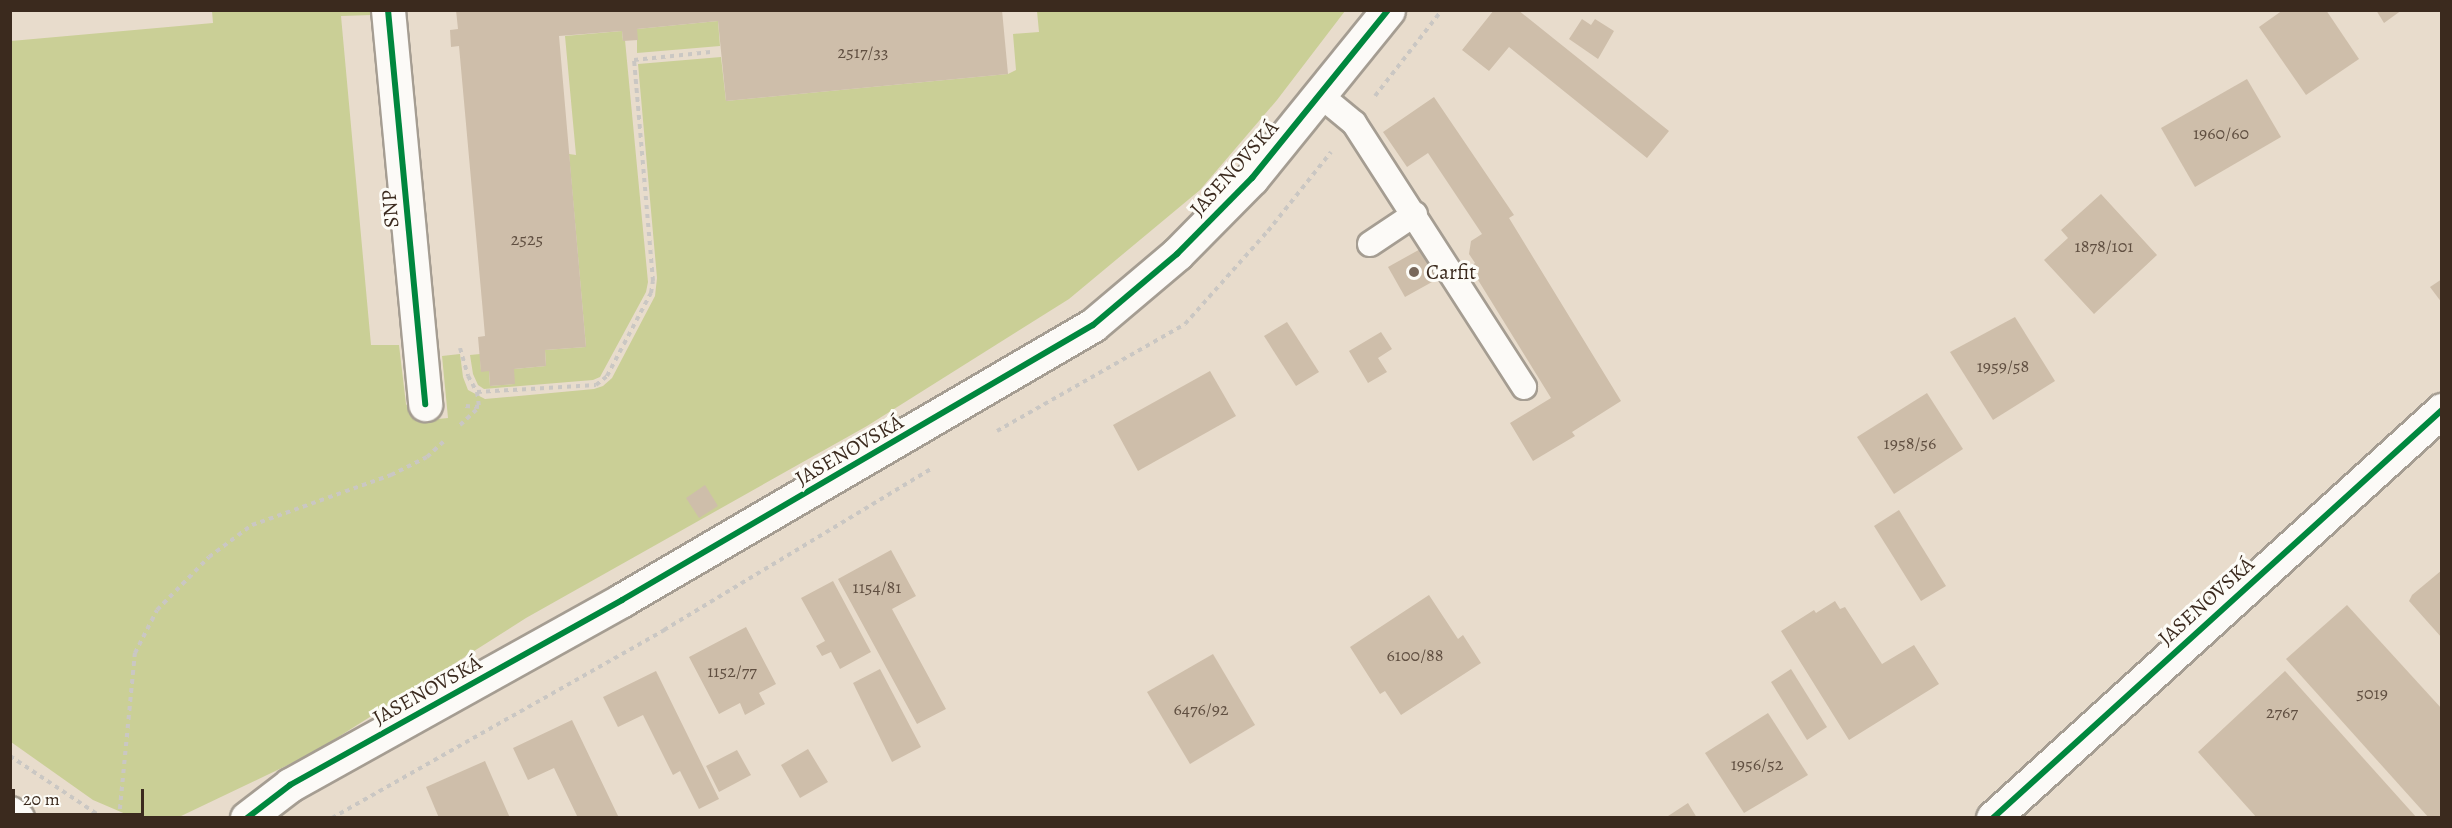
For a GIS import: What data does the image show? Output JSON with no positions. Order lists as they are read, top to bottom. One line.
{"streets":{"street":["JASENOVSKÁ","SNP"]},"places":["Carfit"],"house_numbers":["2517/33","1960/60","2525","1878/101","1959/58","1958/56","1154/81","6100/88","1152/77","5019","6476/92","2767","1956/52"],"scale_bar":"20 m"}
